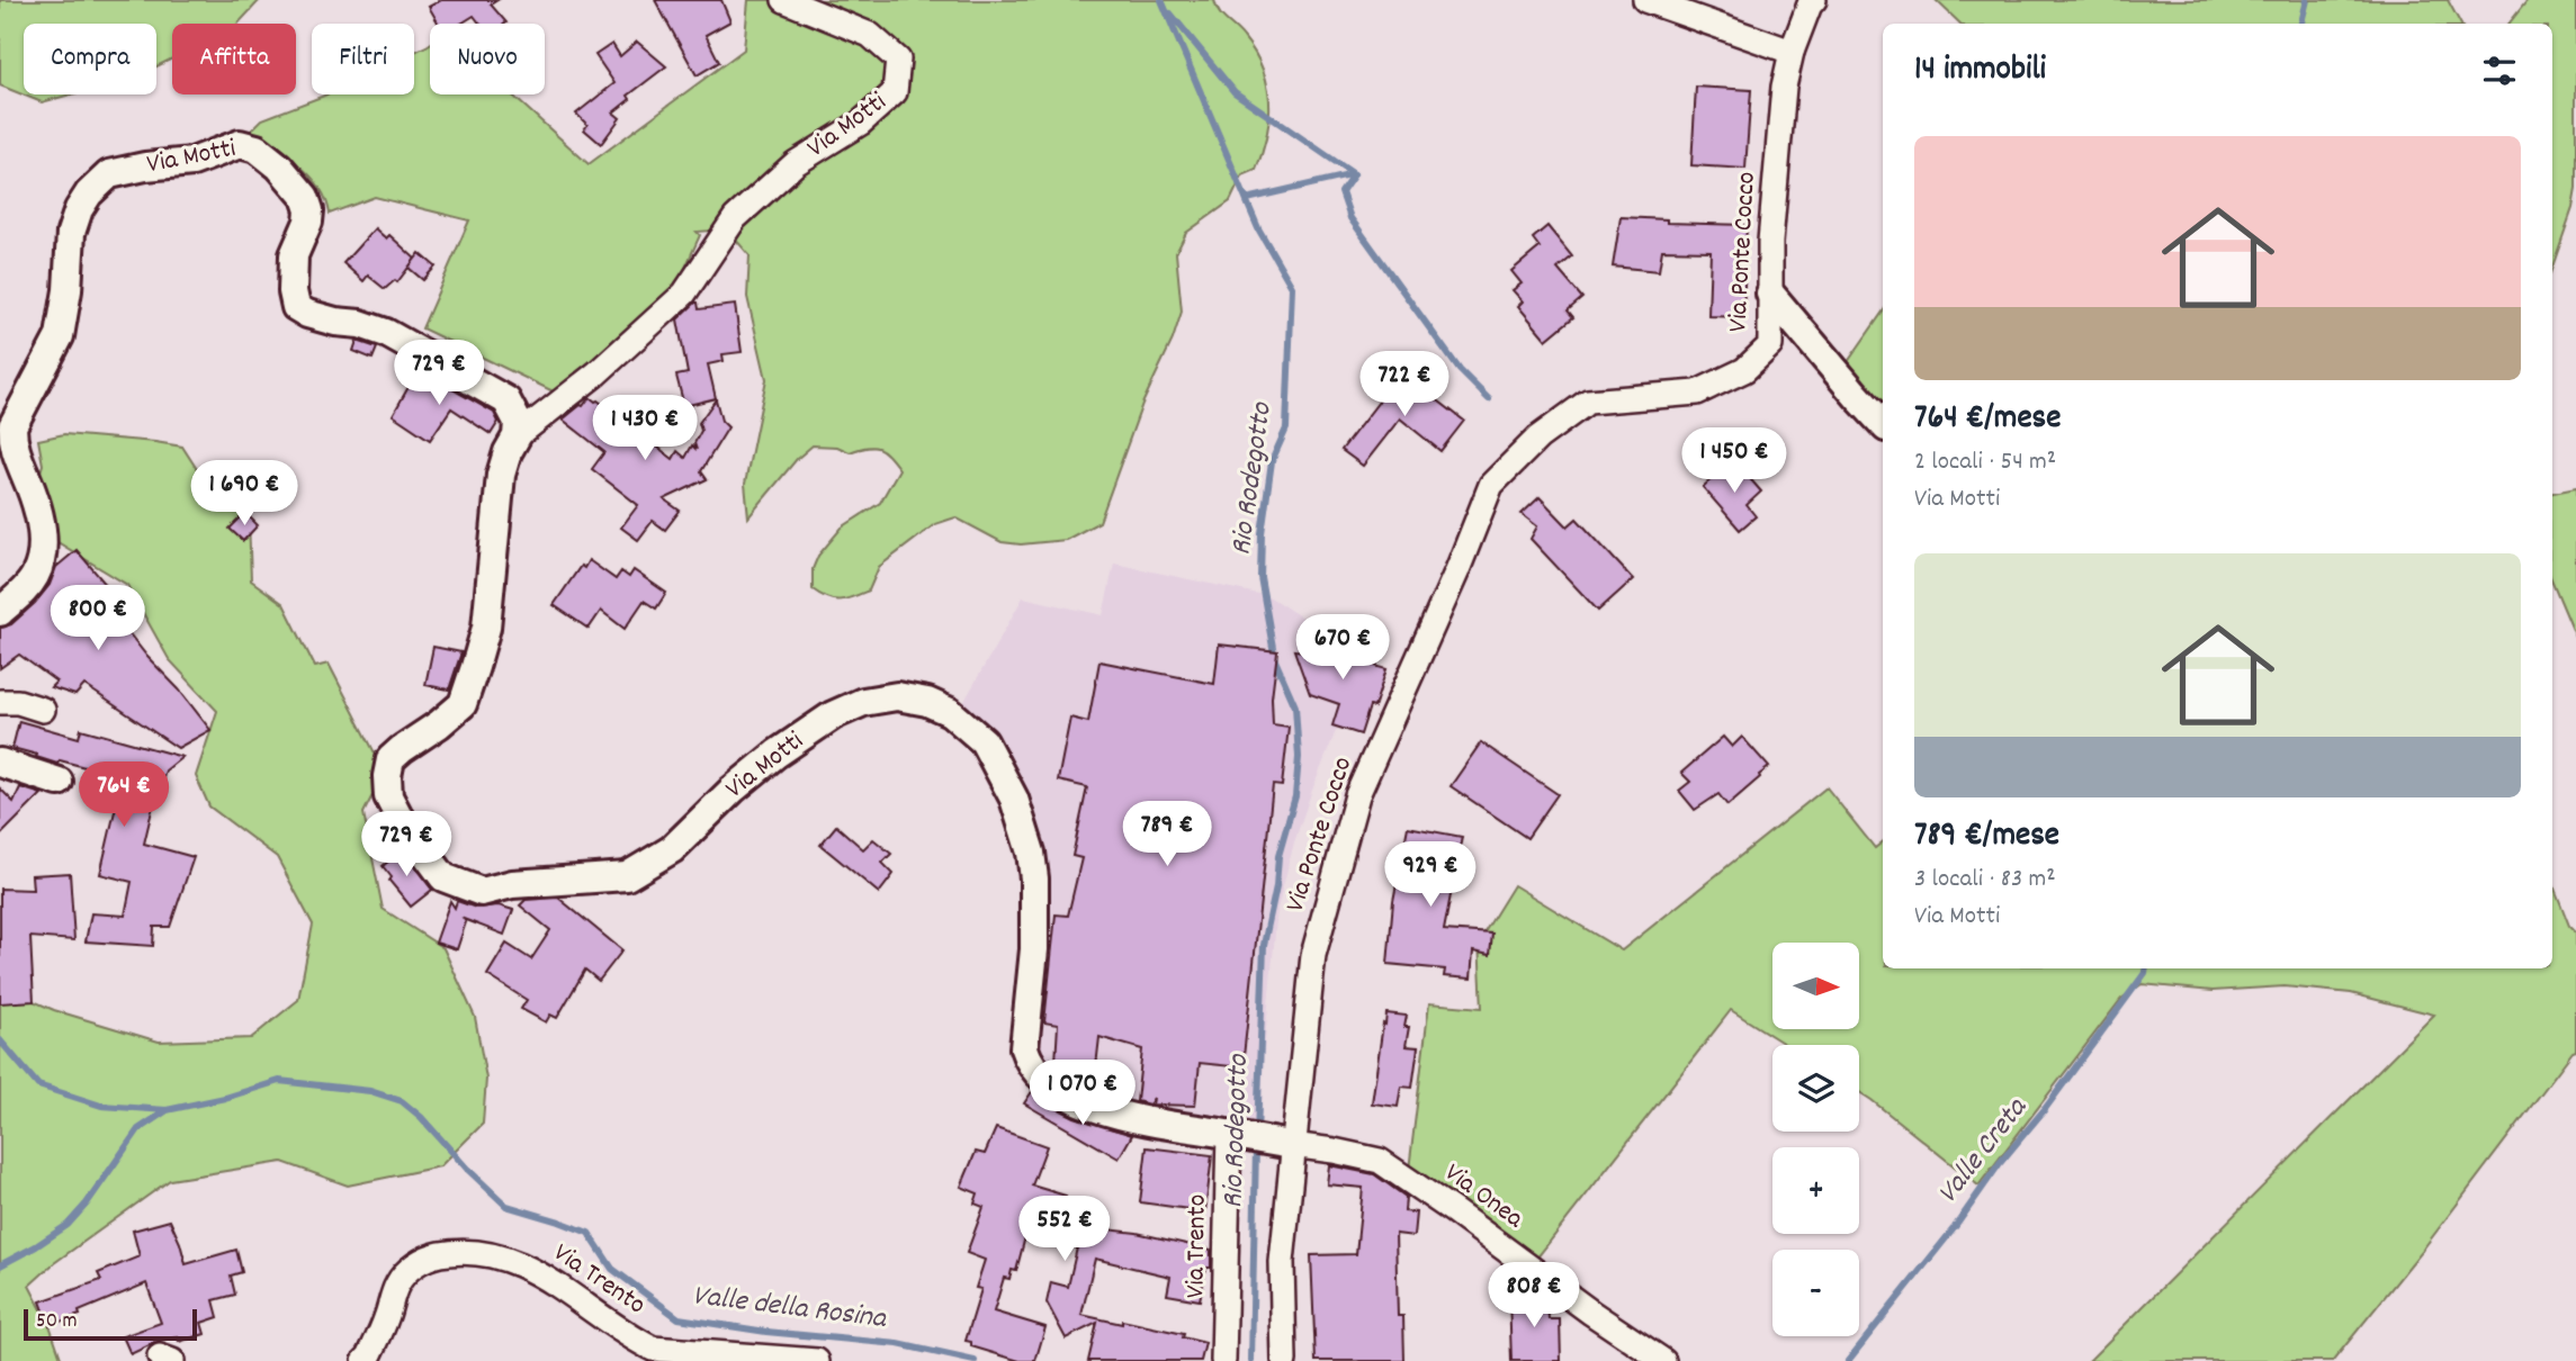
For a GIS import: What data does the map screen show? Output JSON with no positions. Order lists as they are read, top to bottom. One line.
{"streets":{"street":["Via Motti","Via Ponte Cocco","Via Onea","Via Trento"]},"crossings":[["Via Motti","Via Ponte Cocco"],["Via Motti","Via Onea"],["Via Motti","Via Trento"],["Via Ponte Cocco","Via Onea"]],"water":["Rio Rodegotto","Valle Creta","Valle della Rosina"],"scale_bar":"50 m","north":"right","page":{"chip":["Compra","Affitta","Filtri","Nuovo"],"heading":"14 immobili","list":[{"name":"764 €/mese","note":"2 locali · 54 m² · Via Motti"},{"name":"789 €/mese","note":"3 locali · 83 m² · Via Motti"}],"price":["729 €","722 €","1 430 €","1 450 €","1 690 €","800 €","670 €","764 €","789 €","729 €","929 €","1 070 €","552 €","808 €"],"map_buttons":["+","−"],"scale":"50 m"}}
